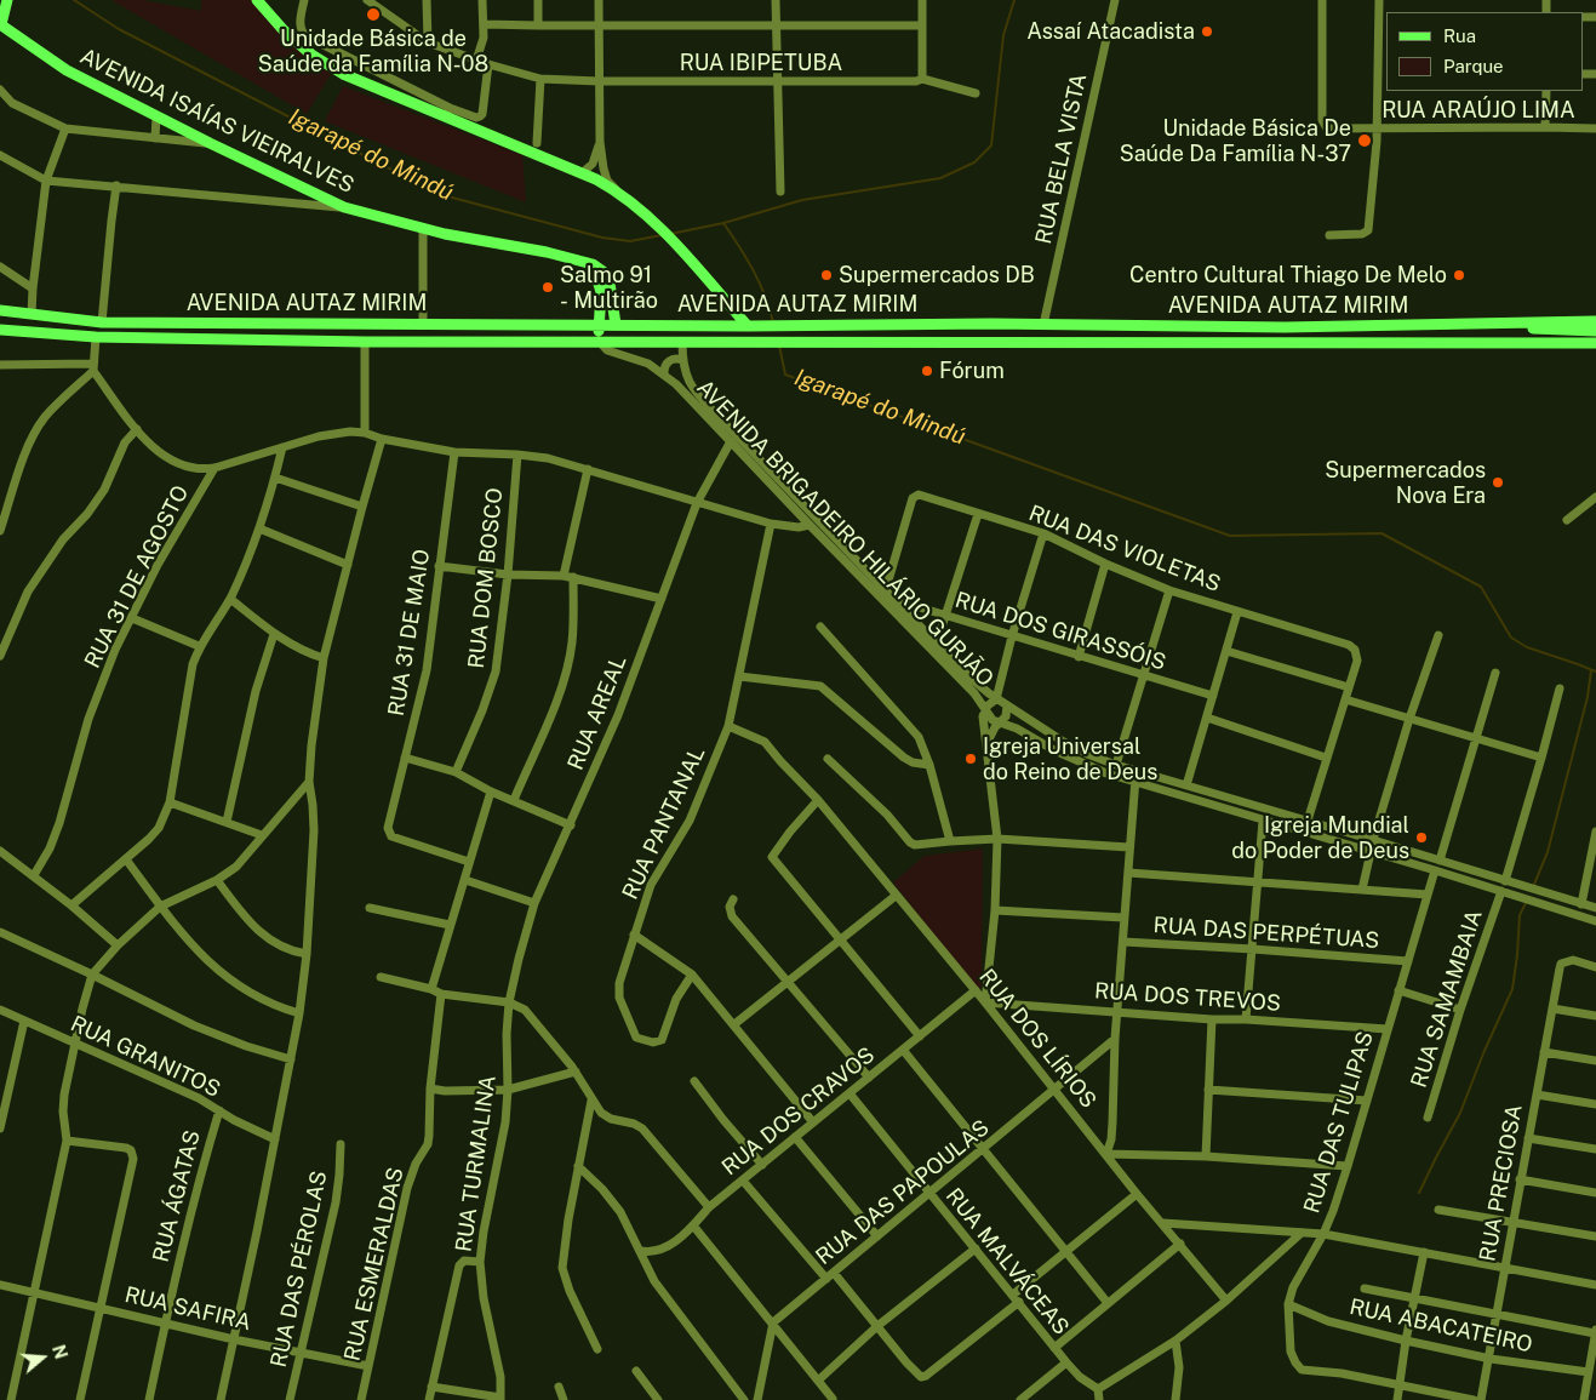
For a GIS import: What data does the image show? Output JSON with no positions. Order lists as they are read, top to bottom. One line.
{"streets":{"main road":["AVENIDA ISAÍAS VIEIRALVES","AVENIDA AUTAZ MIRIM"],"street":["RUA IBIPETUBA","RUA ARAÚJO LIMA","RUA BELA VISTA","AVENIDA BRIGADEIRO HILÁRIO GURJÃO","RUA DAS VIOLETAS","RUA 31 DE AGOSTO","RUA DOM BOSCO","RUA DOS GIRASSÓIS","RUA 31 DE MAIO","RUA AREAL","RUA PANTANAL","RUA DAS PERPÉTUAS","RUA DOS TREVOS","RUA SAMAMBAIA","RUA DOS LÍRIOS","RUA GRANITOS","RUA DOS CRAVOS","RUA DAS TULIPAS","RUA TURMALINA","RUA PRECIOSA","RUA DAS PAPOULAS","RUA ÁGATAS","RUA MALVÁCEAS","RUA ESMERALDAS","RUA DAS PÉROLAS","RUA SAFIRA","RUA ABACATEIRO"]},"crossings":[["RUA BELA VISTA","AVENIDA AUTAZ MIRIM"],["AVENIDA AUTAZ MIRIM","AVENIDA BRIGADEIRO HILÁRIO GURJÃO"],["AVENIDA BRIGADEIRO HILÁRIO GURJÃO","RUA DAS VIOLETAS"],["AVENIDA BRIGADEIRO HILÁRIO GURJÃO","RUA DOS GIRASSÓIS"],["AVENIDA BRIGADEIRO HILÁRIO GURJÃO","RUA AREAL"],["AVENIDA BRIGADEIRO HILÁRIO GURJÃO","RUA SAMAMBAIA"],["AVENIDA BRIGADEIRO HILÁRIO GURJÃO","RUA DAS TULIPAS"],["RUA AREAL","RUA TURMALINA"],["RUA PANTANAL","RUA DOS LÍRIOS"],["RUA DAS PERPÉTUAS","RUA DAS TULIPAS"],["RUA DOS TREVOS","RUA DOS LÍRIOS"],["RUA DOS TREVOS","RUA DAS TULIPAS"],["RUA DOS LÍRIOS","RUA DOS CRAVOS"],["RUA DOS LÍRIOS","RUA DAS PAPOULAS"],["RUA GRANITOS","RUA ÁGATAS"],["RUA DOS CRAVOS","RUA MALVÁCEAS"],["RUA DAS TULIPAS","RUA ABACATEIRO"],["RUA PRECIOSA","RUA ABACATEIRO"],["RUA DAS PAPOULAS","RUA MALVÁCEAS"],["RUA ÁGATAS","RUA SAFIRA"],["RUA ESMERALDAS","RUA SAFIRA"],["RUA DAS PÉROLAS","RUA SAFIRA"]],"water":["Igarapé do Mindú"],"places":["Unidade Básica de Saúde da Família N-08","Assaí Atacadista","Unidade Básica De Saúde Da Família N-37","Supermercados DB","Centro Cultural Thiago De Melo","Salmo 91 - Multirão","Fórum","Supermercados Nova Era","Igreja Universal do Reino de Deus","Igreja Mundial do Poder de Deus"],"legend":["Rua","Parque"],"north":"right"}
